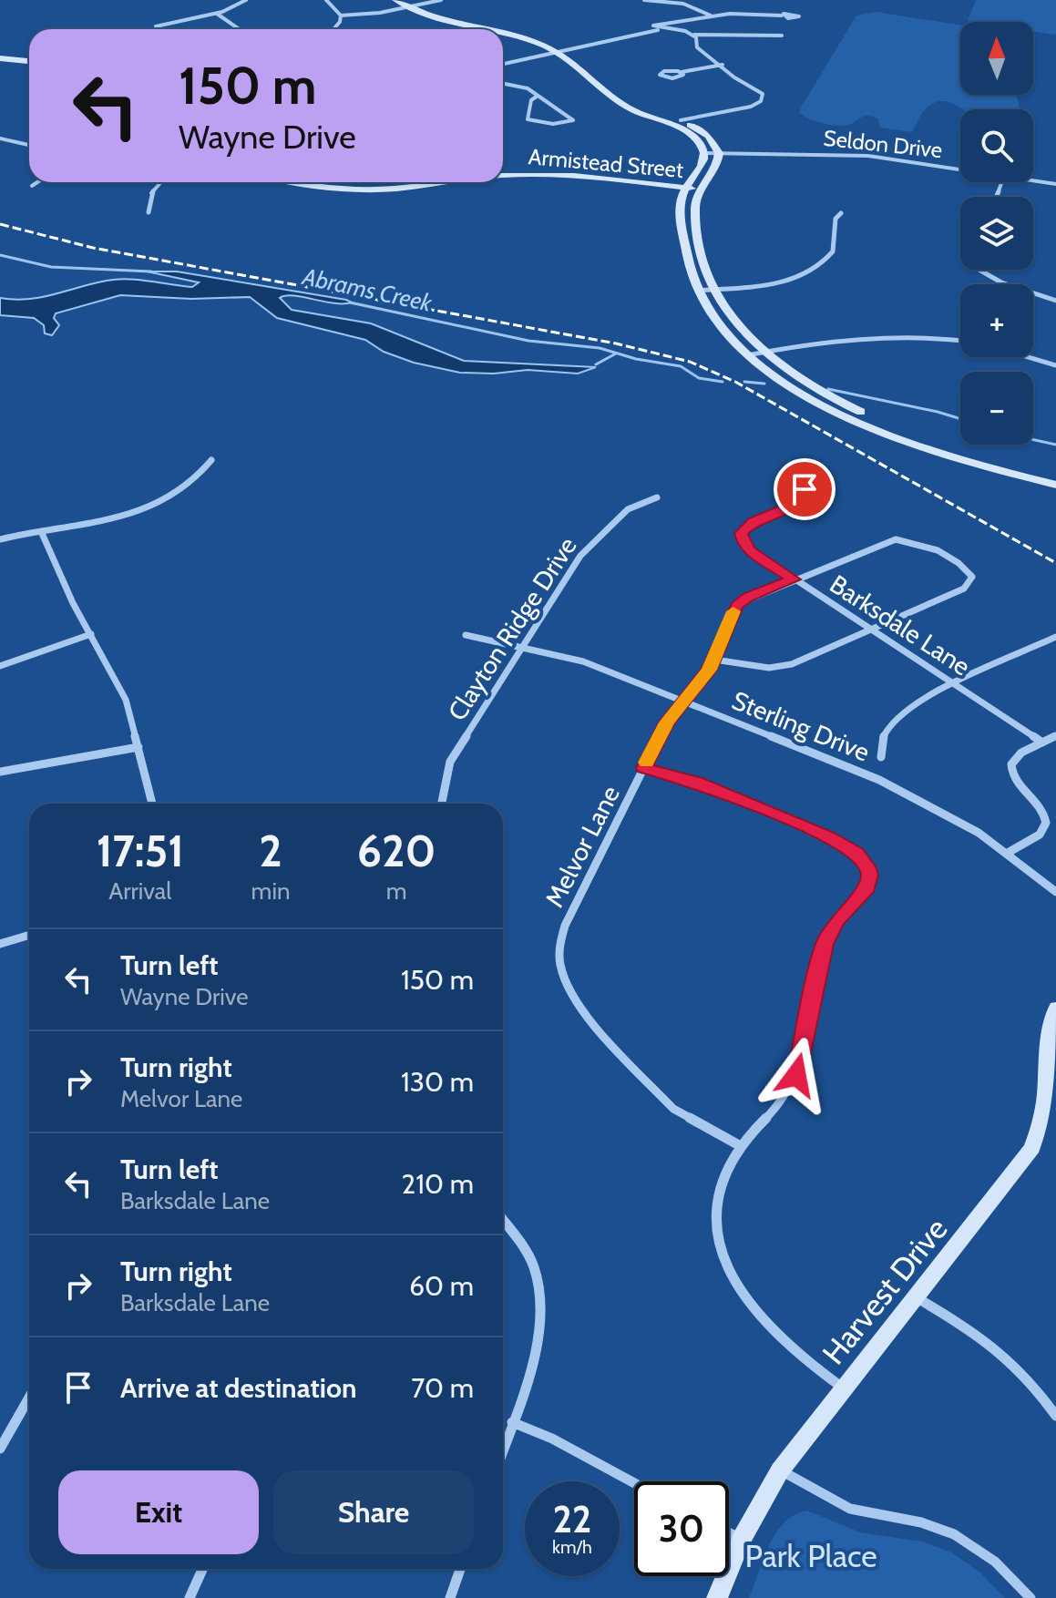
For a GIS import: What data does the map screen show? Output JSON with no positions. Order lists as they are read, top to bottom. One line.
{"streets":{"main road":["Armistead Street","Harvest Drive"],"street":["Seldon Drive","Barksdale Lane","Clayton Ridge Drive","Sterling Drive","Melvor Lane"]},"crossings":[["Barksdale Lane","Melvor Lane"],["Clayton Ridge Drive","Sterling Drive"],["Sterling Drive","Melvor Lane"]],"water":["Abrams Creek"],"parks":["Park Place"],"north":"top","page":{"map_buttons":["+","−"],"turn":["150 m","Wayne Drive"],"eta":["17:51","Arrival","2","min","620","m"],"list":[{"name":"Turn left","note":"Wayne Drive","value":"150 m"},{"name":"Turn right","note":"Melvor Lane","value":"130 m"},{"name":"Turn left","note":"Barksdale Lane","value":"210 m"},{"name":"Turn right","note":"Barksdale Lane","value":"60 m"},{"name":"Arrive at destination","value":"70 m"}],"buttons":["Exit","Share"],"speed":"22 km/h","limit":"30"}}
